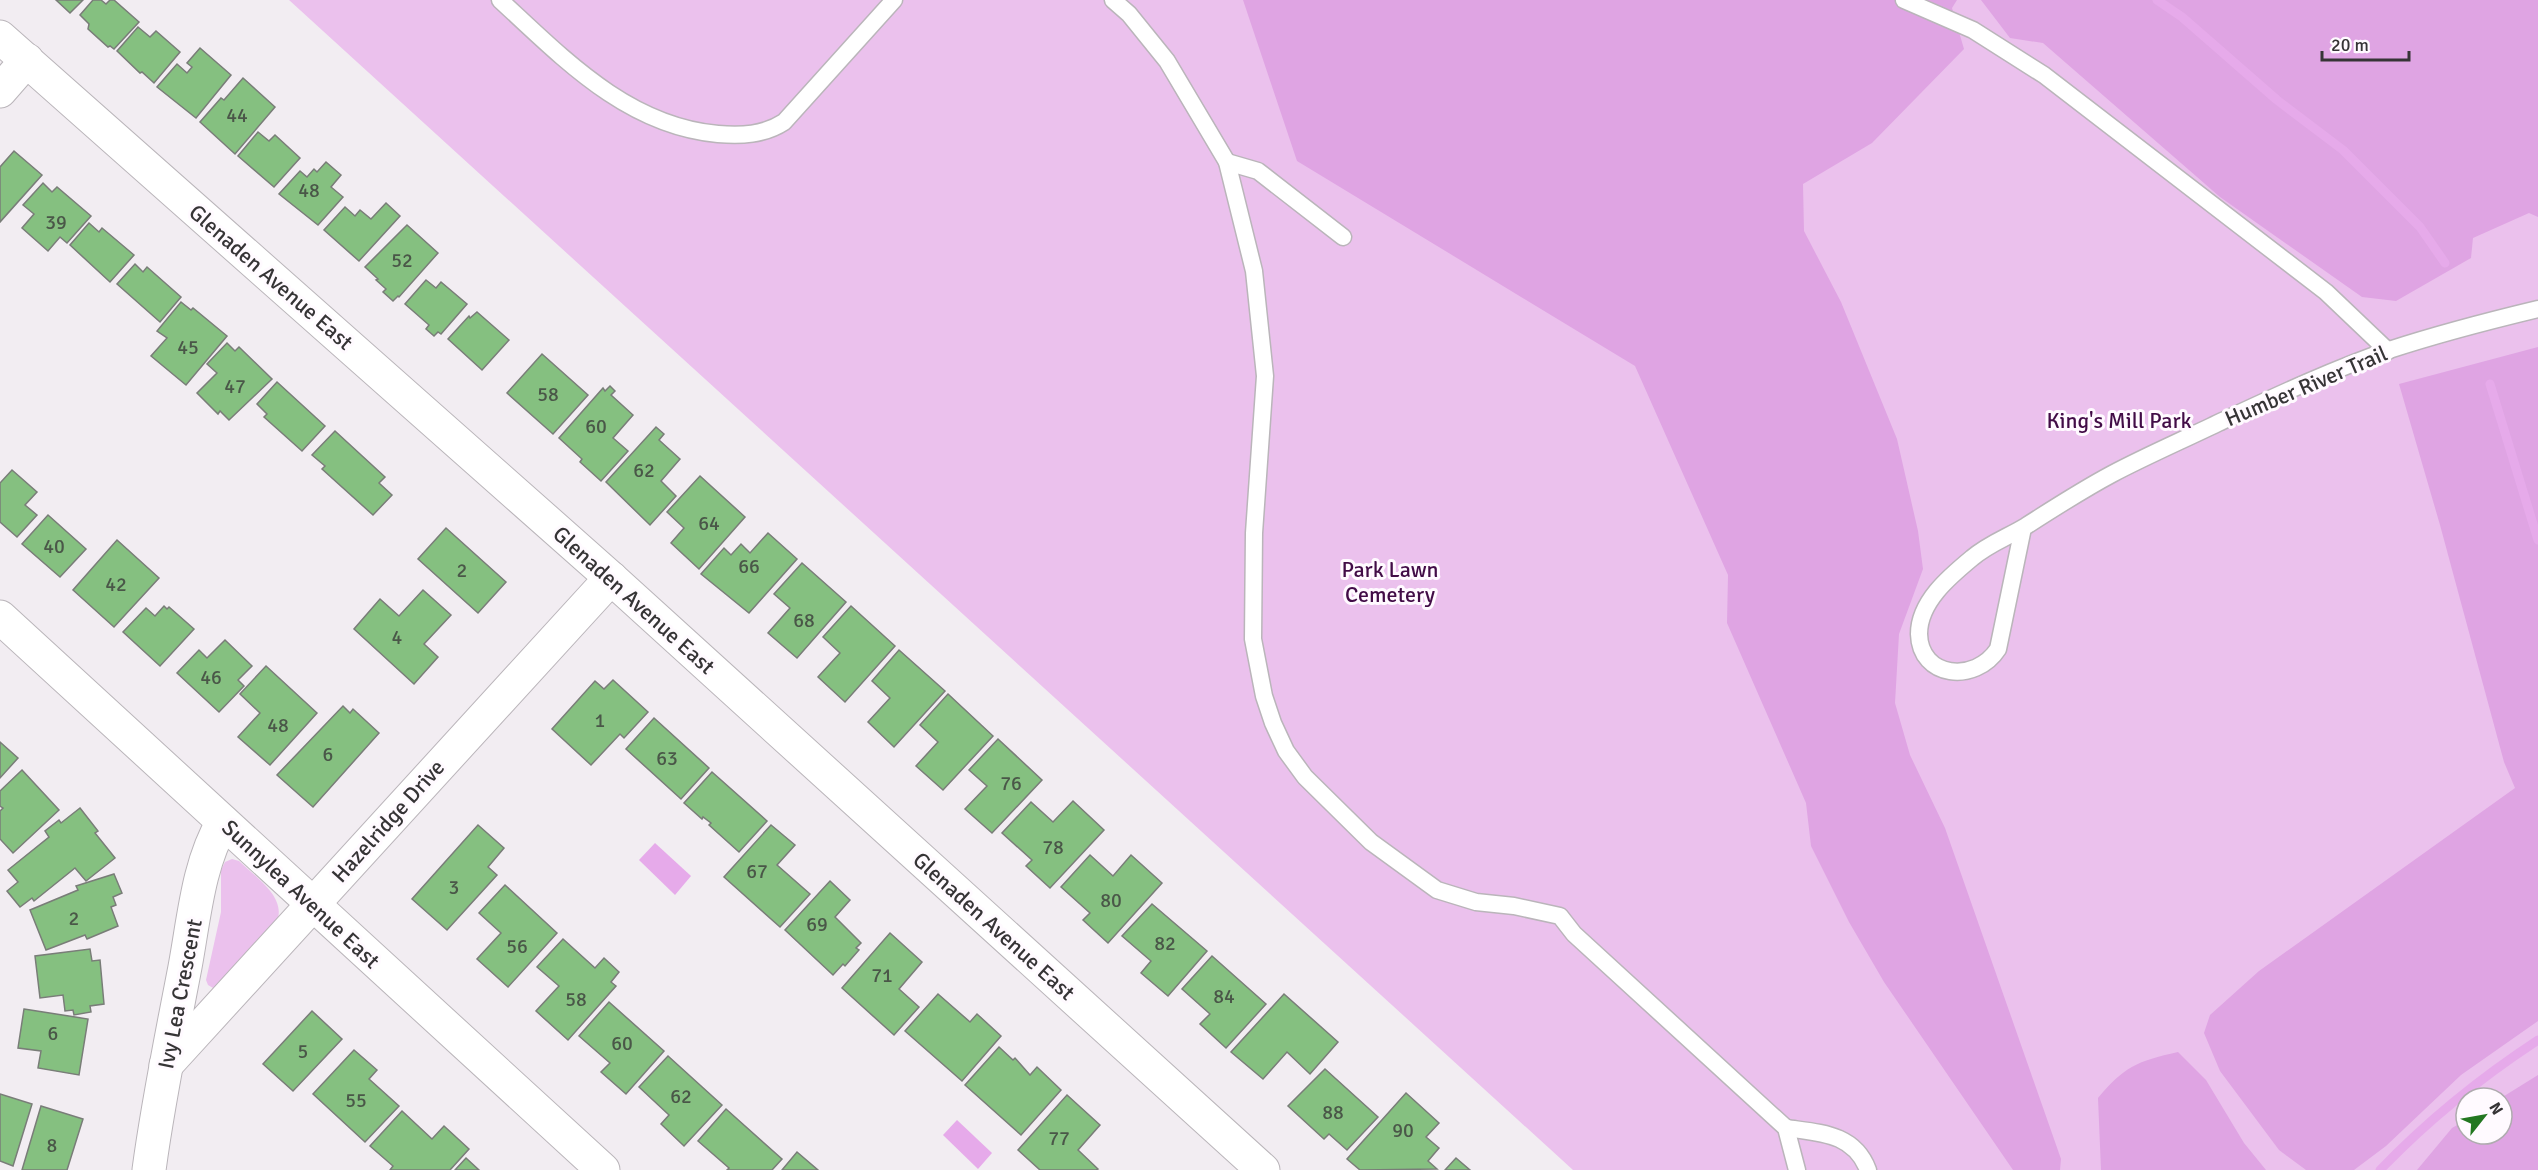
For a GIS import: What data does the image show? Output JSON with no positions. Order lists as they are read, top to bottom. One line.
{"streets":{"street":["Glenaden Avenue East","Hazelridge Drive","Sunnylea Avenue East","Ivy Lea Crescent"],"lane":["Humber River Trail"]},"crossings":[["Glenaden Avenue East","Hazelridge Drive"],["Hazelridge Drive","Sunnylea Avenue East"],["Hazelridge Drive","Ivy Lea Crescent"],["Sunnylea Avenue East","Ivy Lea Crescent"]],"parks":["King's Mill Park","Park Lawn Cemetery"],"house_numbers":["44","48","39","52","45","47","58","60","62","64","40","66","2","42","68","4","46","1","48","6","63","76","78","67","3","80","2","69","82","56","71","84","58","6","60","5","62","55","88","90","77","8"],"scale_bar":"20 m","north":"top right"}
